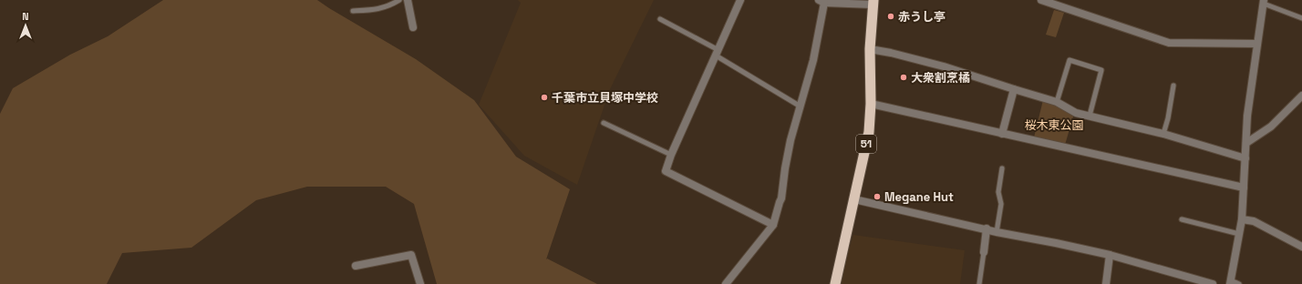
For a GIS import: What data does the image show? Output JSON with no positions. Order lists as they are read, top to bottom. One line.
{"streets":{"highway":["51"]},"parks":["桜木東公園"],"places":["赤うし亭","大衆割烹橘","千葉市立貝塚中学校","Megane Hut"],"north":"top"}
